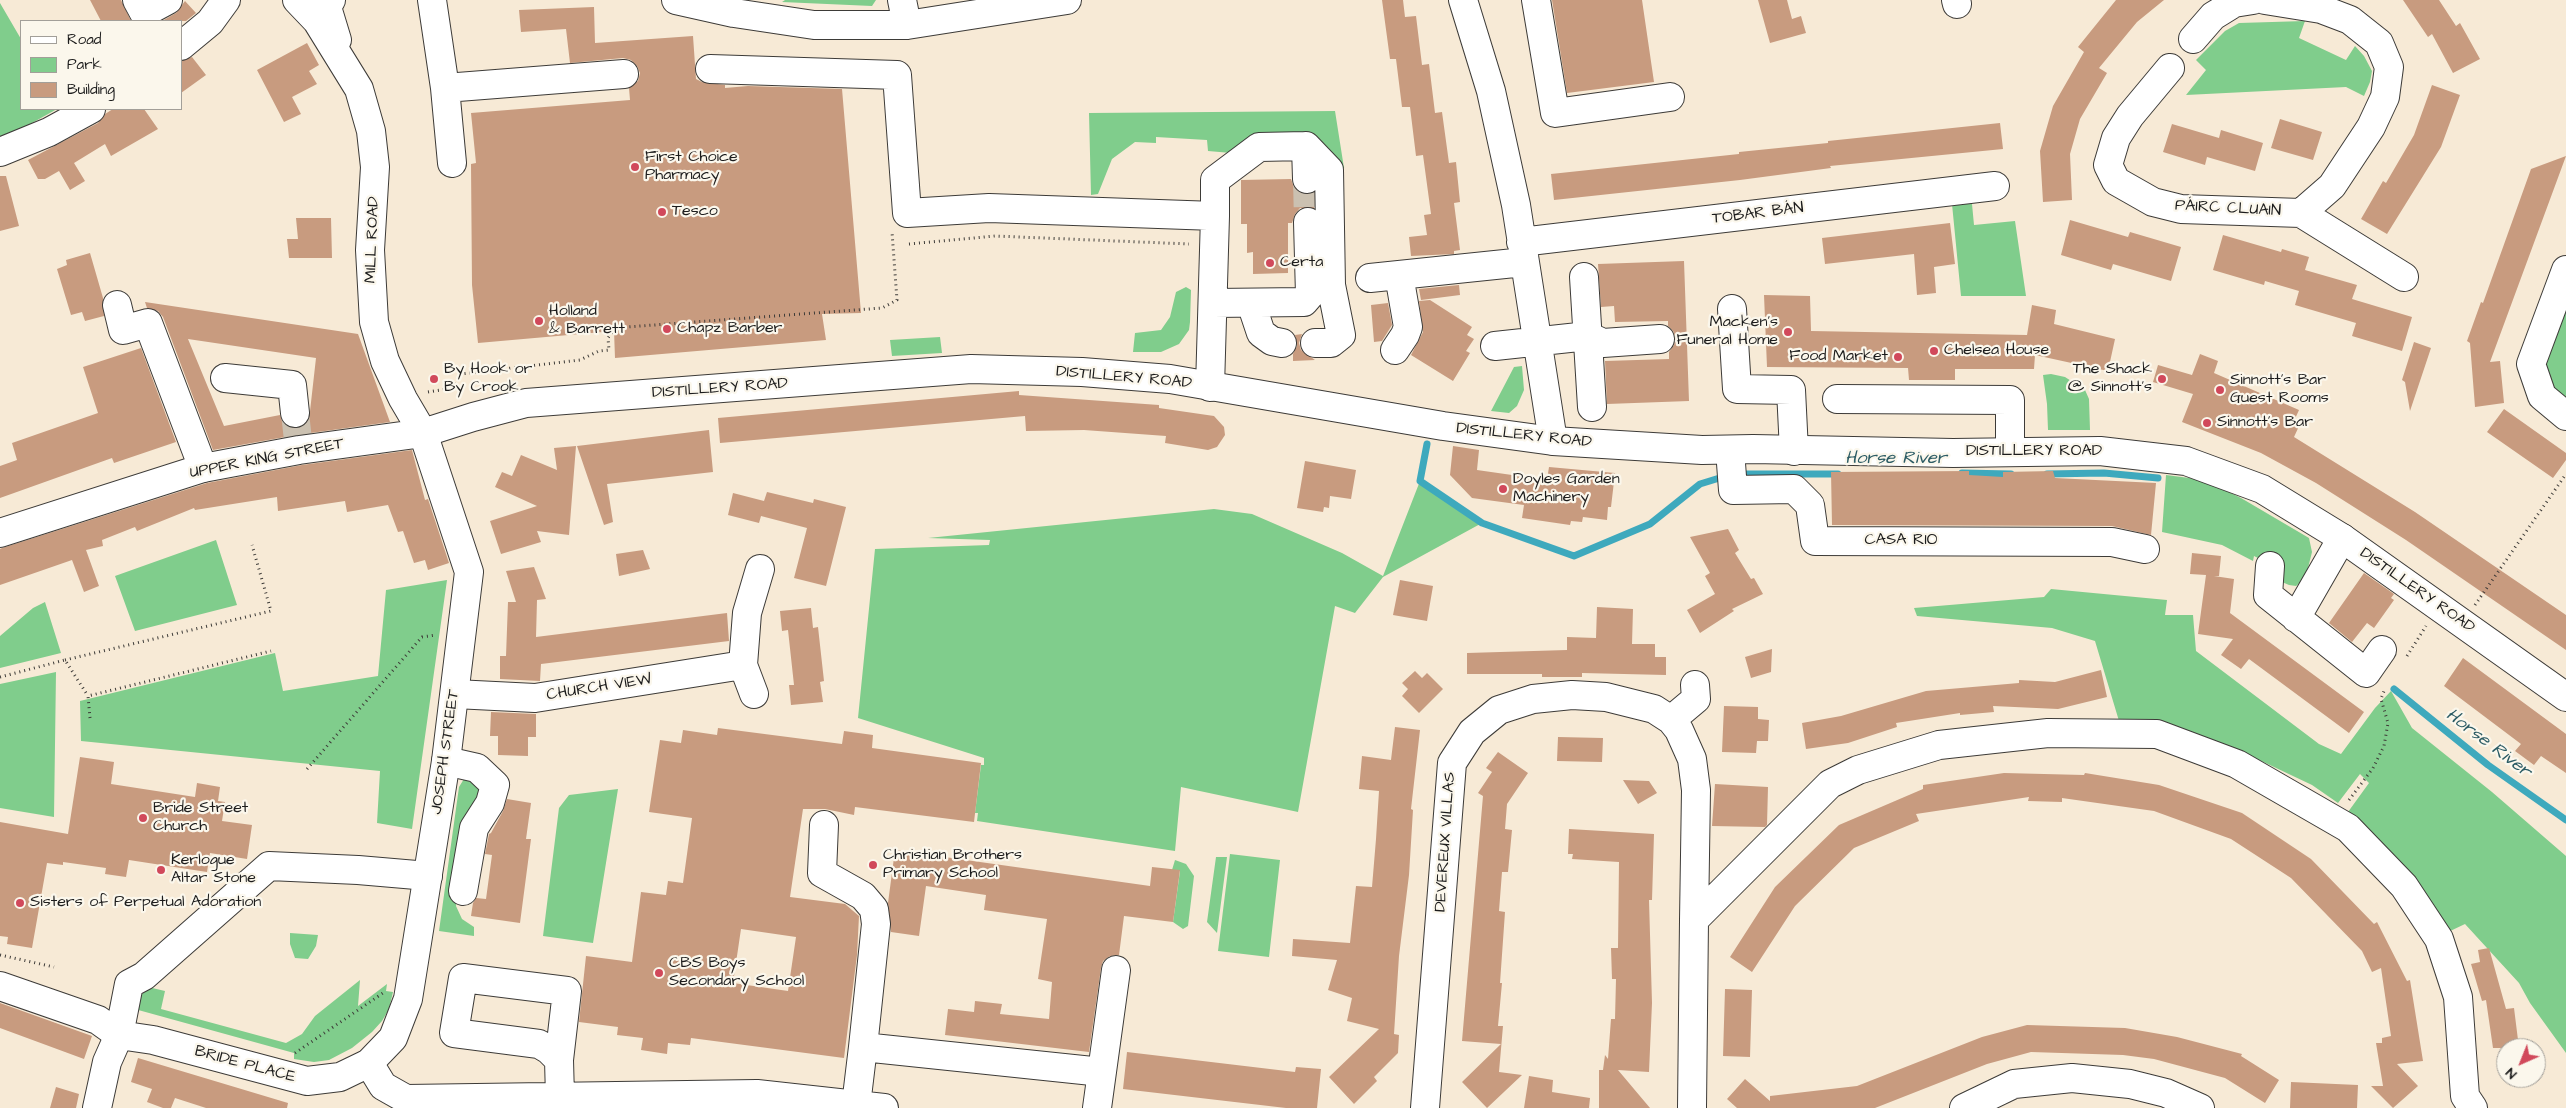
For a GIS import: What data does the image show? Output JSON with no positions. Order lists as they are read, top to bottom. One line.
{"streets":{"street":["PÁIRC CLUAIN","TOBAR BÁN","MILL ROAD","DISTILLERY ROAD","UPPER KING STREET","CASA RIO","CHURCH VIEW","JOSEPH STREET","DEVEREUX VILLAS","BRIDE PLACE"]},"crossings":[["MILL ROAD","DISTILLERY ROAD"],["MILL ROAD","UPPER KING STREET"],["MILL ROAD","JOSEPH STREET"],["DISTILLERY ROAD","UPPER KING STREET"],["DISTILLERY ROAD","CASA RIO"],["DISTILLERY ROAD","JOSEPH STREET"],["UPPER KING STREET","JOSEPH STREET"],["CHURCH VIEW","JOSEPH STREET"],["JOSEPH STREET","BRIDE PLACE"]],"water":["Horse River"],"places":["First Choice Pharmacy","Tesco","Certa","Holland & Barrett","Chapz Barber","Macken's Funeral Home","Chelsea House","Food Market","By Hook or By Crook","The Shack @ Sinnott's","Sinnott's Bar Guest Rooms","Sinnott's Bar","Doyles Garden Machinery","Bride Street Church","Christian Brothers Primary School","Kerlogue Altar Stone","Sisters of Perpetual Adoration","CBS Boys Secondary School"],"legend":["Road","Park","Building"],"north":"bottom left"}
